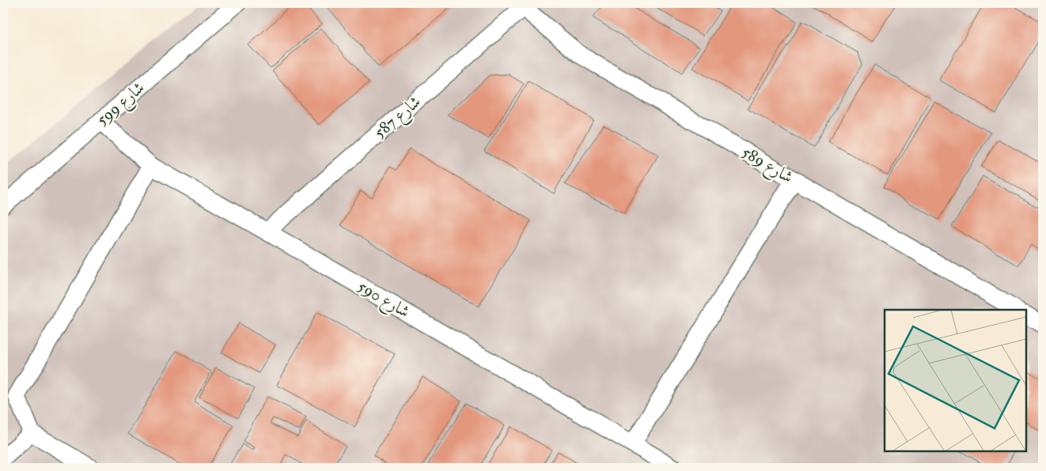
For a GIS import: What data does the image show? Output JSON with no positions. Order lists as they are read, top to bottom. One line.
{"streets":{"street":["شارع 599","شارع 587","شارع 589","شارع 590"]},"crossings":[["شارع 599","شارع 590"],["شارع 587","شارع 589"],["شارع 587","شارع 590"]]}
